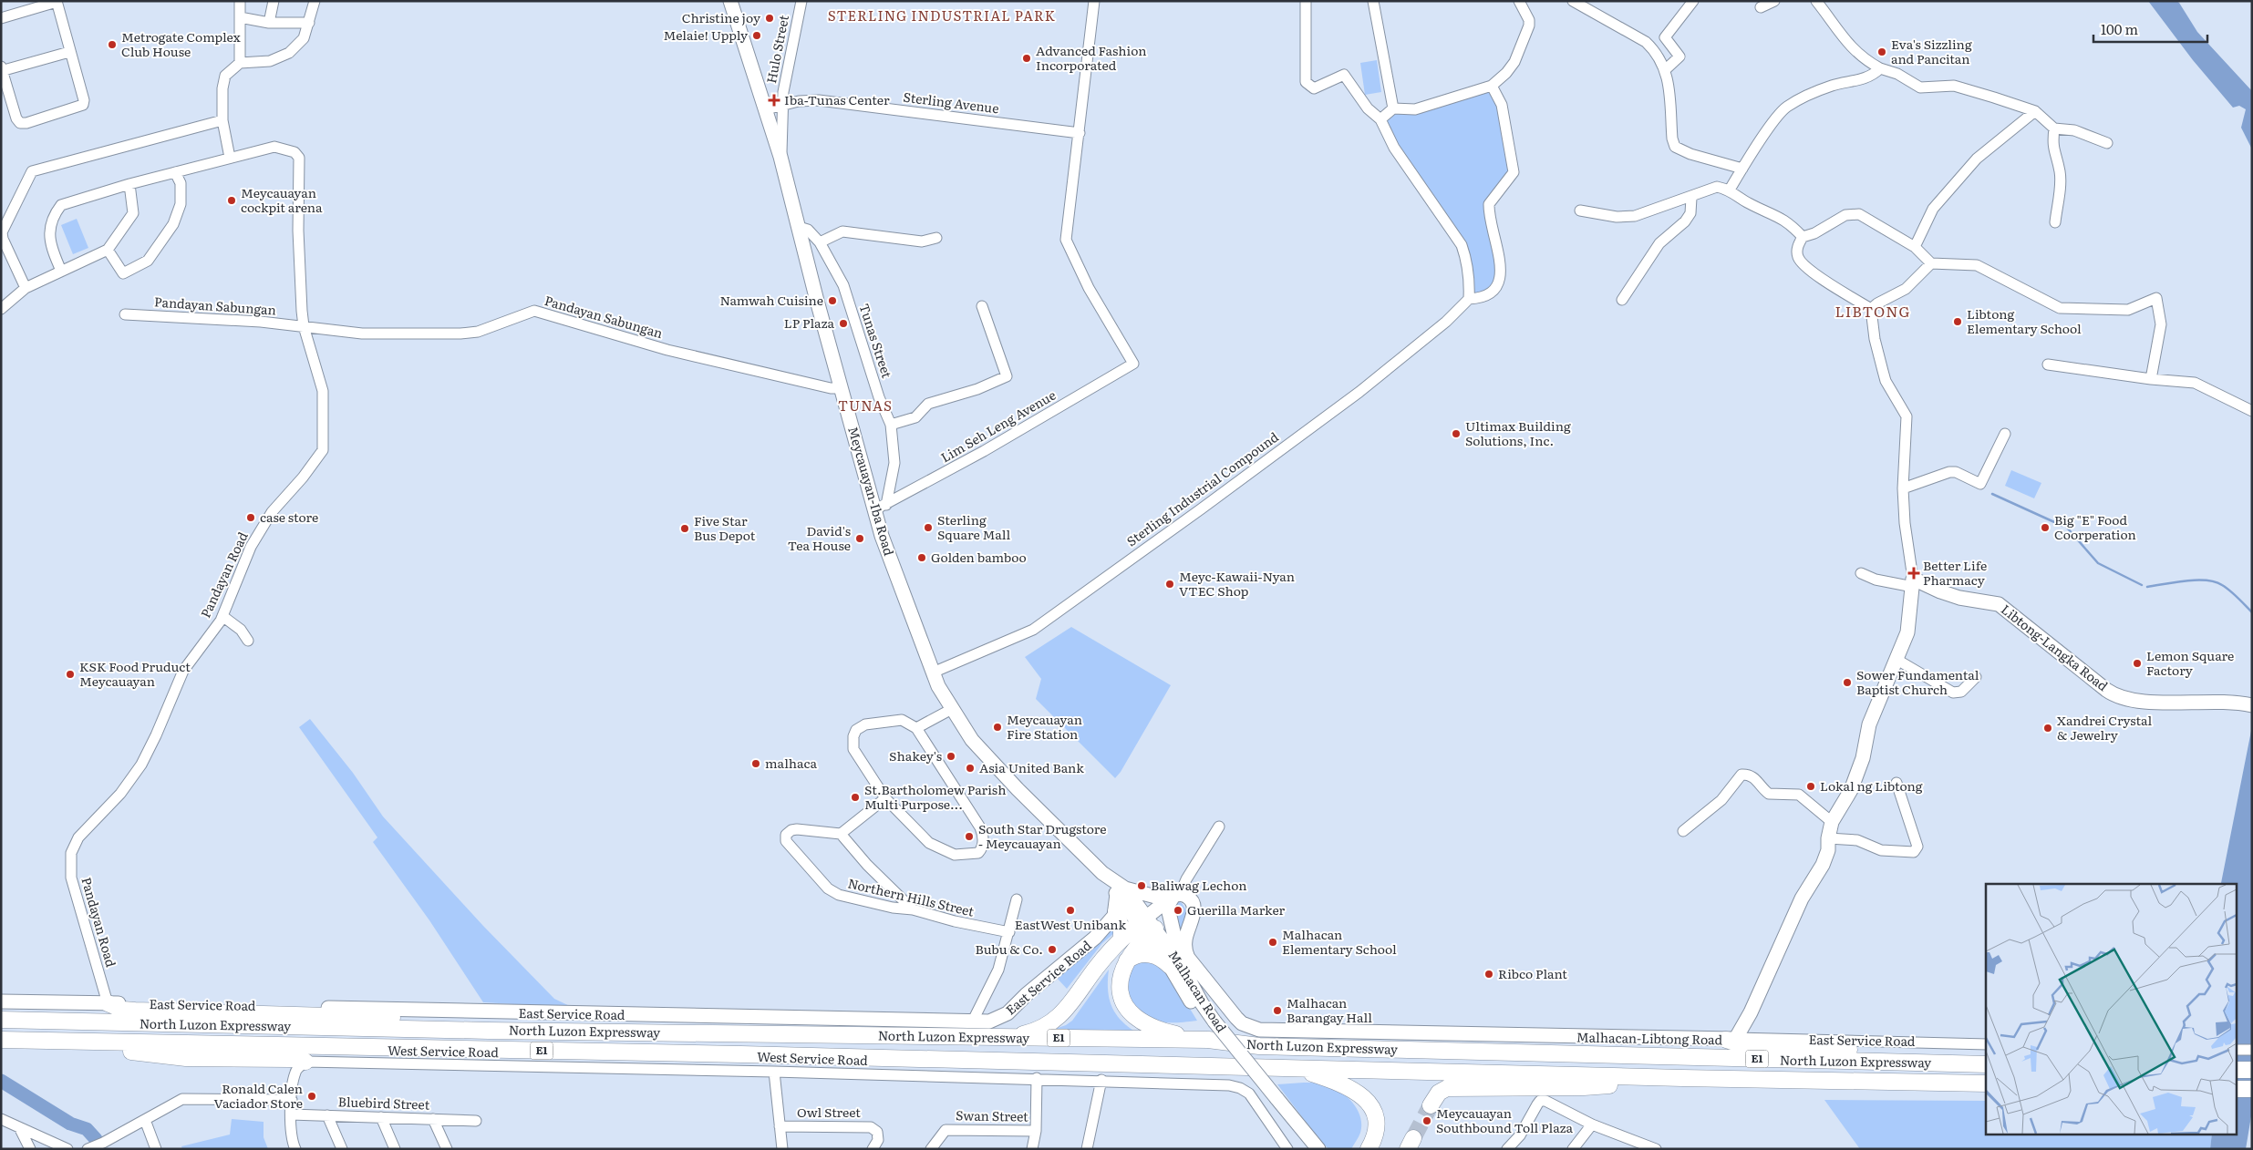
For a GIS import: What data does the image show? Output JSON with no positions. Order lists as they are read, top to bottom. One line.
{"streets":{"highway":["North Luzon Expressway","E1"],"main road":["Meycauayan-Iba Road","Libtong-Langka Road","East Service Road","Malhacan Road","Malhacan-Libtong Road"],"street":["Hulo Street","Sterling Avenue","Pandayan Sabungan","Tunas Street","Lim Seh Leng Avenue","Sterling Industrial Compound","Pandayan Road","Northern Hills Street","West Service Road","Bluebird Street","Owl Street","Swan Street"]},"crossings":[["Hulo Street","Sterling Avenue"],["Hulo Street","Meycauayan-Iba Road"],["Sterling Avenue","Lim Seh Leng Avenue"],["Sterling Avenue","Meycauayan-Iba Road"],["Pandayan Sabungan","Meycauayan-Iba Road"],["Pandayan Sabungan","Pandayan Road"],["Tunas Street","Lim Seh Leng Avenue"],["Tunas Street","Meycauayan-Iba Road"],["Lim Seh Leng Avenue","Meycauayan-Iba Road"],["Sterling Industrial Compound","Meycauayan-Iba Road"],["Meycauayan-Iba Road","Malhacan Road"],["Pandayan Road","East Service Road"],["Libtong-Langka Road","Malhacan-Libtong Road"],["East Service Road","Malhacan-Libtong Road"],["Malhacan Road","North Luzon Expressway"]],"districts":["STERLING INDUSTRIAL PARK","LIBTONG","TUNAS"],"places":{"other":["Christine joy","Melaie! Upply","Metrogate Complex Club House","Eva's Sizzling and Pancitan","Advanced Fashion Incorporated","Meycauayan cockpit arena","Namwah Cuisine","Libtong Elementary School","LP Plaza","Ultimax Building Solutions, Inc.","case store","Sterling Square Mall","Big \"E\" Food Coorperation","Five Star Bus Depot","David's Tea House","Golden bamboo","Meyc-Kawaii-Nyan VTEC Shop","Lemon Square Factory","KSK Food Pruduct Meycauayan","Sower Fundamental Baptist Church","Meycauayan Fire Station","Xandrei Crystal & Jewelry","Shakey's","malhaca","Asia United Bank","Lokal ng Libtong","St.Bartholomew Parish Multi Purpose...","South Star Drugstore - Meycauayan","Baliwag Lechon","EastWest Unibank","Guerilla Marker","Malhacan Elementary School","Bubu & Co.","Ribco Plant","Malhacan Barangay Hall","Ronald Calen Vaciador Store","Meycauayan Southbound Toll Plaza"],"health":["Iba-Tunas Center","Better Life Pharmacy"]},"scale_bar":"100 m"}
